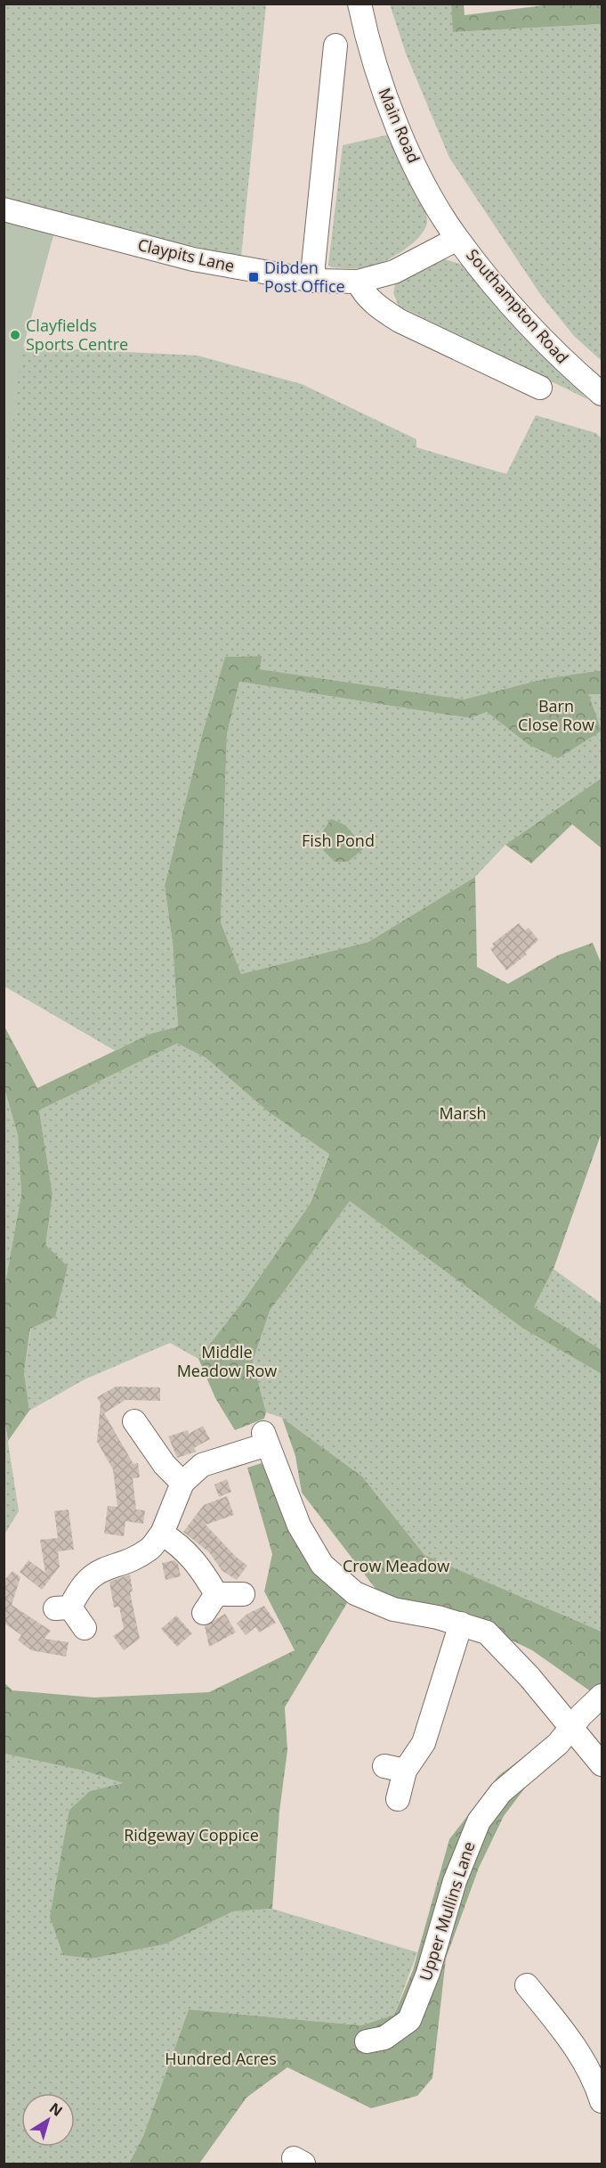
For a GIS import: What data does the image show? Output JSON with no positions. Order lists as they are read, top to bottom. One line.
{"streets":{"street":["Main Road","Claypits Lane","Southampton Road","Upper Mullins Lane"]},"crossings":[["Main Road","Claypits Lane"],["Main Road","Southampton Road"],["Claypits Lane","Southampton Road"]],"parks":["Barn Close Row","Fish Pond","Marsh","Middle Meadow Row","Crow Meadow","Ridgeway Coppice","Hundred Acres"],"places":{"transit":["Dibden Post Office"],"other":["Clayfields Sports Centre"]},"north":"top right"}
